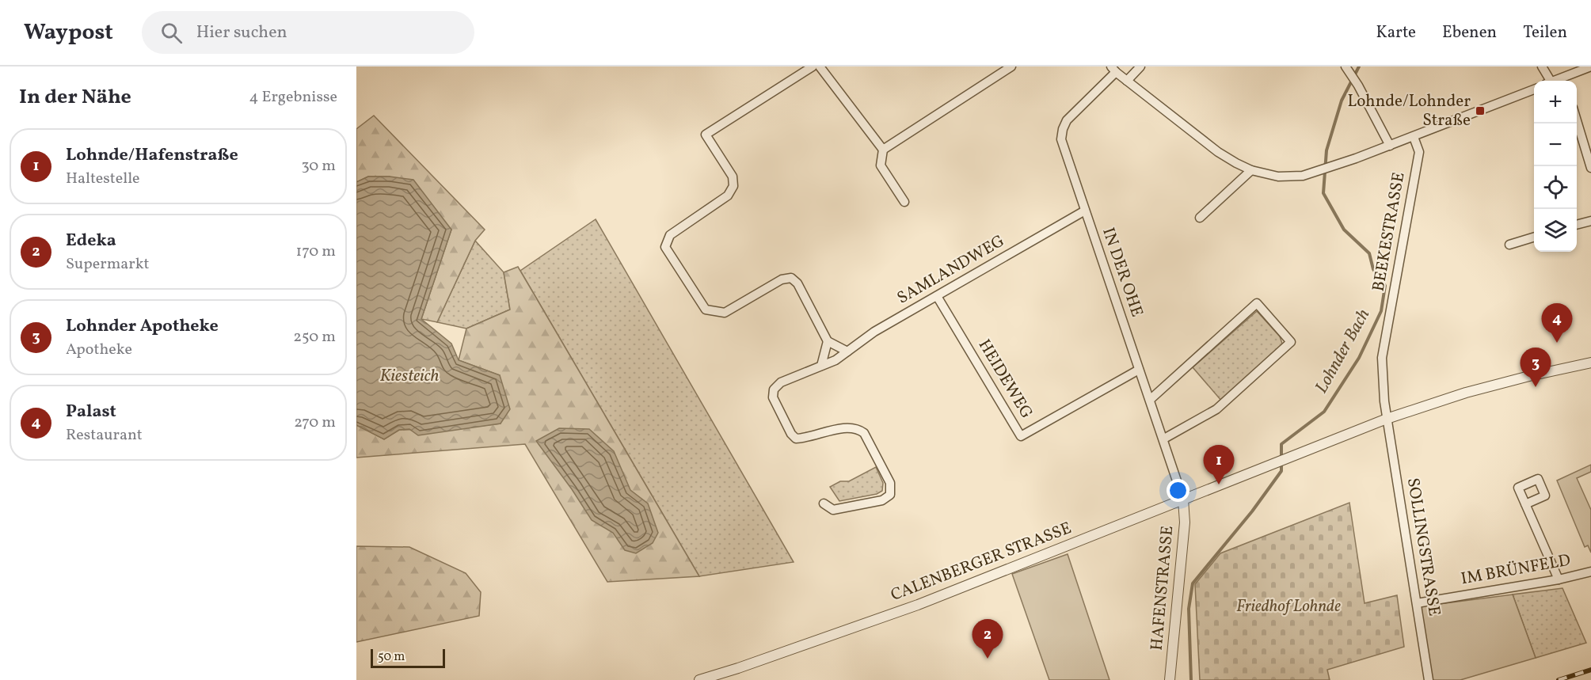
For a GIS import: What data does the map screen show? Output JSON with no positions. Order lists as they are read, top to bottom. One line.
{"streets":{"street":["BEEKESTRASSE","SAMLANDWEG","IN DER OHE","HEIDEWEG","SOLLINGSTRASSE","CALENBERGER STRASSE","IM BRÜNFELD","HAFENSTRASSE"]},"crossings":[["BEEKESTRASSE","SOLLINGSTRASSE"],["BEEKESTRASSE","CALENBERGER STRASSE"],["SAMLANDWEG","IN DER OHE"],["SAMLANDWEG","HEIDEWEG"],["IN DER OHE","HEIDEWEG"],["IN DER OHE","CALENBERGER STRASSE"],["IN DER OHE","HAFENSTRASSE"],["SOLLINGSTRASSE","CALENBERGER STRASSE"],["SOLLINGSTRASSE","IM BRÜNFELD"],["CALENBERGER STRASSE","HAFENSTRASSE"]],"water":["Lohnder Bach","Kiesteich"],"parks":["Friedhof Lohnde"],"places":{"transit":["Lohnde/Lohnder Straße"]},"scale_bar":"50 m","page":{"header":"Waypost","search":"Hier suchen","nav":["Karte","Ebenen","Teilen"],"heading":["In der Nähe","4 Ergebnisse"],"map_buttons":["+","−"],"list":[{"mark":"1","name":"Lohnde/Hafenstraße","note":"Haltestelle","value":"30 m"},{"mark":"2","name":"Edeka","note":"Supermarkt","value":"170 m"},{"mark":"3","name":"Lohnder Apotheke","note":"Apotheke","value":"250 m"},{"mark":"4","name":"Palast","note":"Restaurant","value":"270 m"}],"pins":["4","3","1","2"],"scale":"50 m"}}
